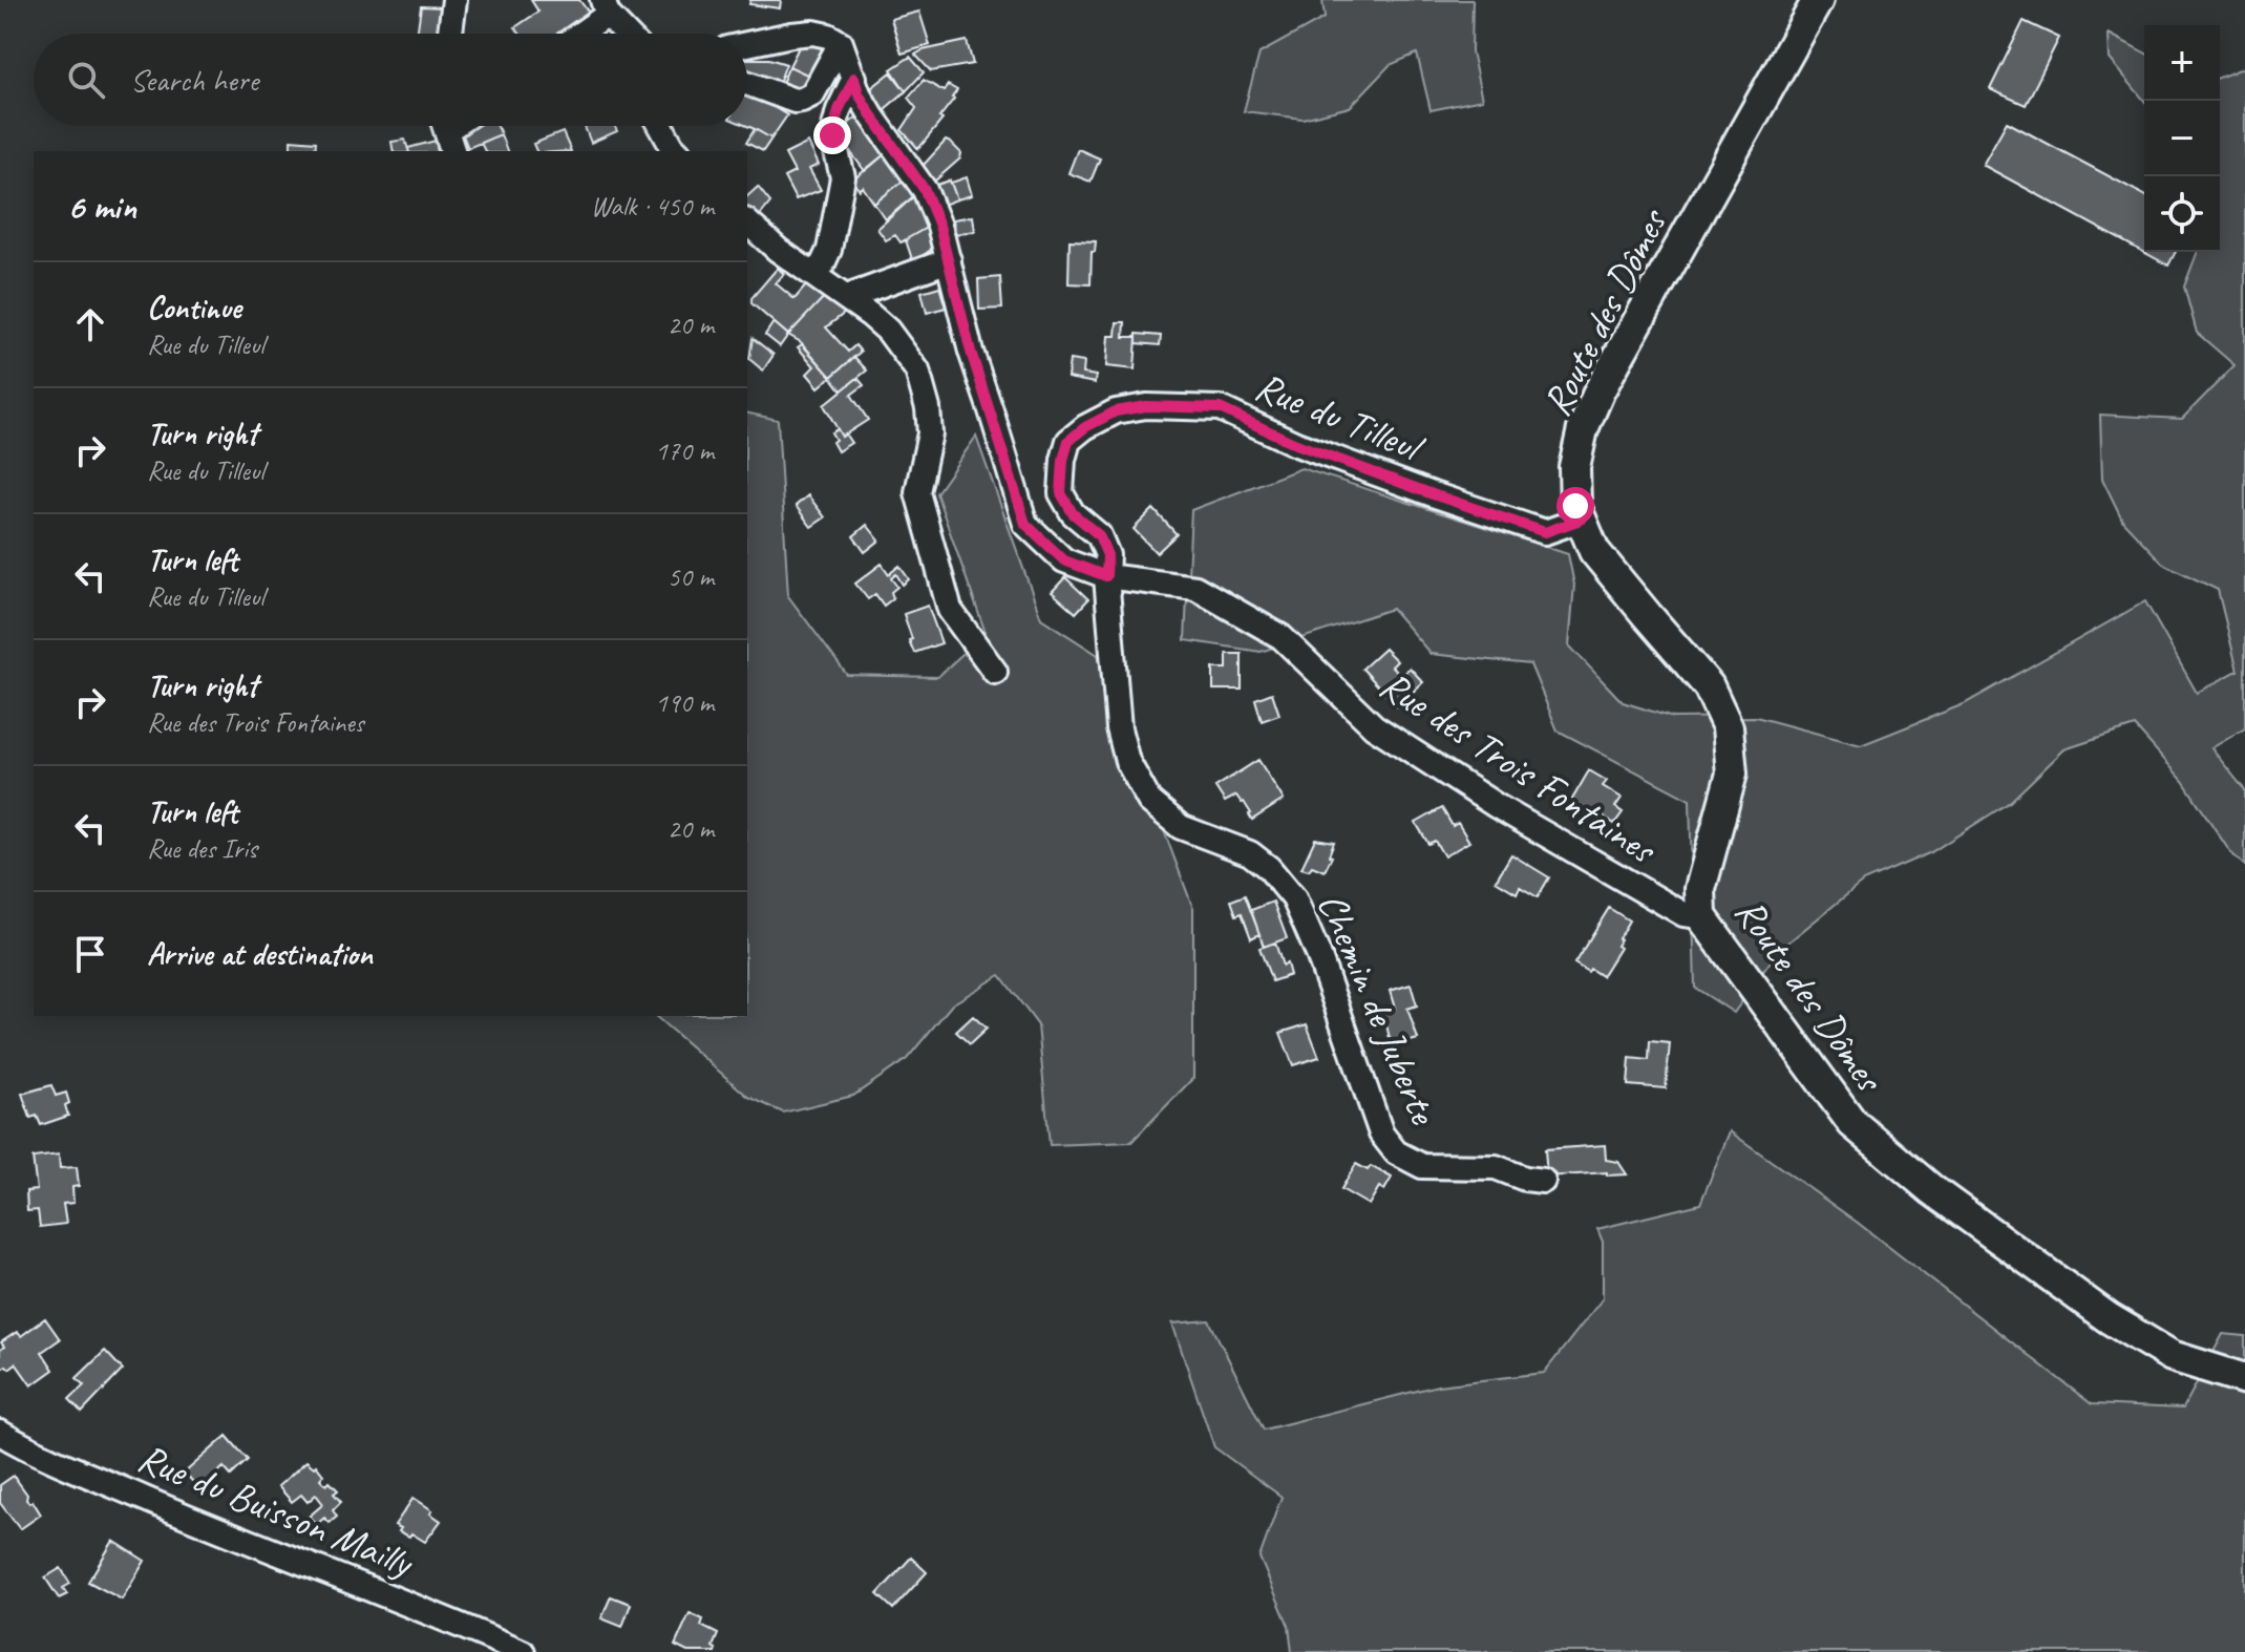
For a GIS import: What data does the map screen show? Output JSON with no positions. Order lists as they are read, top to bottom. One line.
{"streets":{"street":["Route des Dômes","Rue du Tilleul","Rue des Trois Fontaines","Chemin de Juberte","Rue du Buisson Mailly"]},"crossings":[["Route des Dômes","Rue du Tilleul"],["Route des Dômes","Rue des Trois Fontaines"],["Rue du Tilleul","Rue des Trois Fontaines"],["Rue du Tilleul","Chemin de Juberte"],["Rue des Trois Fontaines","Chemin de Juberte"]],"page":{"map_buttons":["+","−"],"search":"Search here","heading":["6 min","Walk · 450 m"],"list":[["Continue","Rue du Tilleul","20 m"],["Turn right","Rue du Tilleul","170 m"],["Turn left","Rue du Tilleul","50 m"],["Turn right","Rue des Trois Fontaines","190 m"],["Turn left","Rue des Iris","20 m"],"Arrive at destination"]}}
